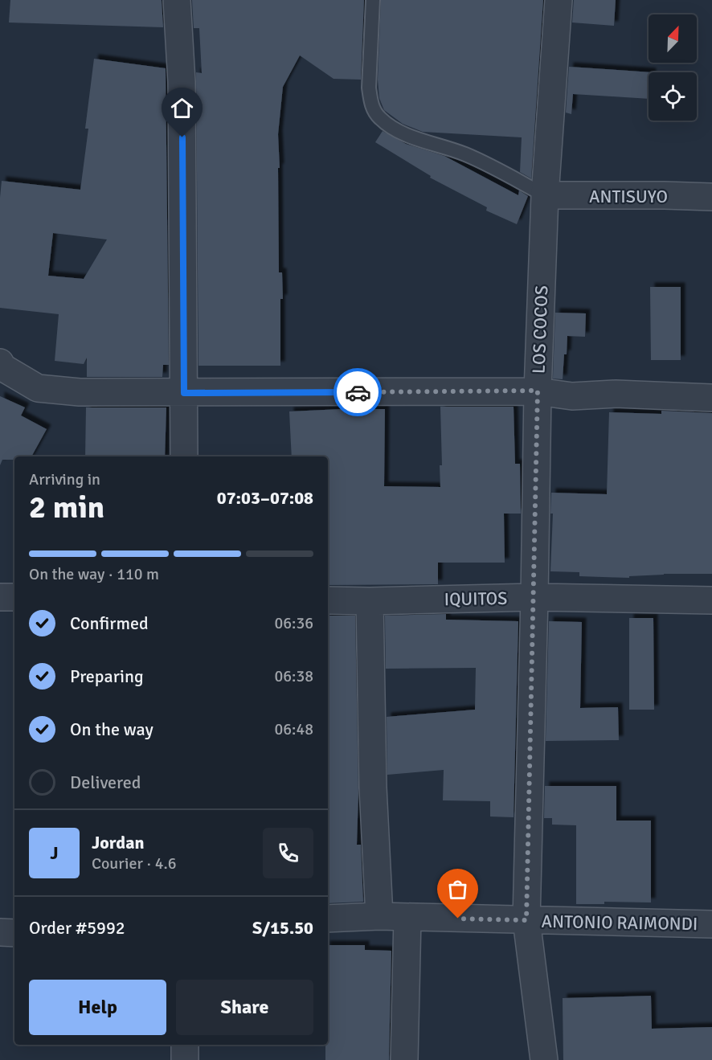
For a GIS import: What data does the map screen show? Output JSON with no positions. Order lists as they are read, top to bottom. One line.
{"streets":{"street":["ANTISUYO","LOS COCOS","IQUITOS","ANTONIO RAIMONDI"]},"crossings":[["ANTISUYO","LOS COCOS"],["LOS COCOS","IQUITOS"],["LOS COCOS","ANTONIO RAIMONDI"]],"north":"top right","page":{"heading":["2 min","Arriving in","07:03–07:08"],"panel":["Jordan","Courier · 4.6","Order #5992","S/15.50"],"bar":"On the way · 110 m","list":[["Confirmed","06:36"],["Preparing","06:38"],["On the way","06:48"],"Delivered"],"round":"J","buttons":["Help","Share"]}}
